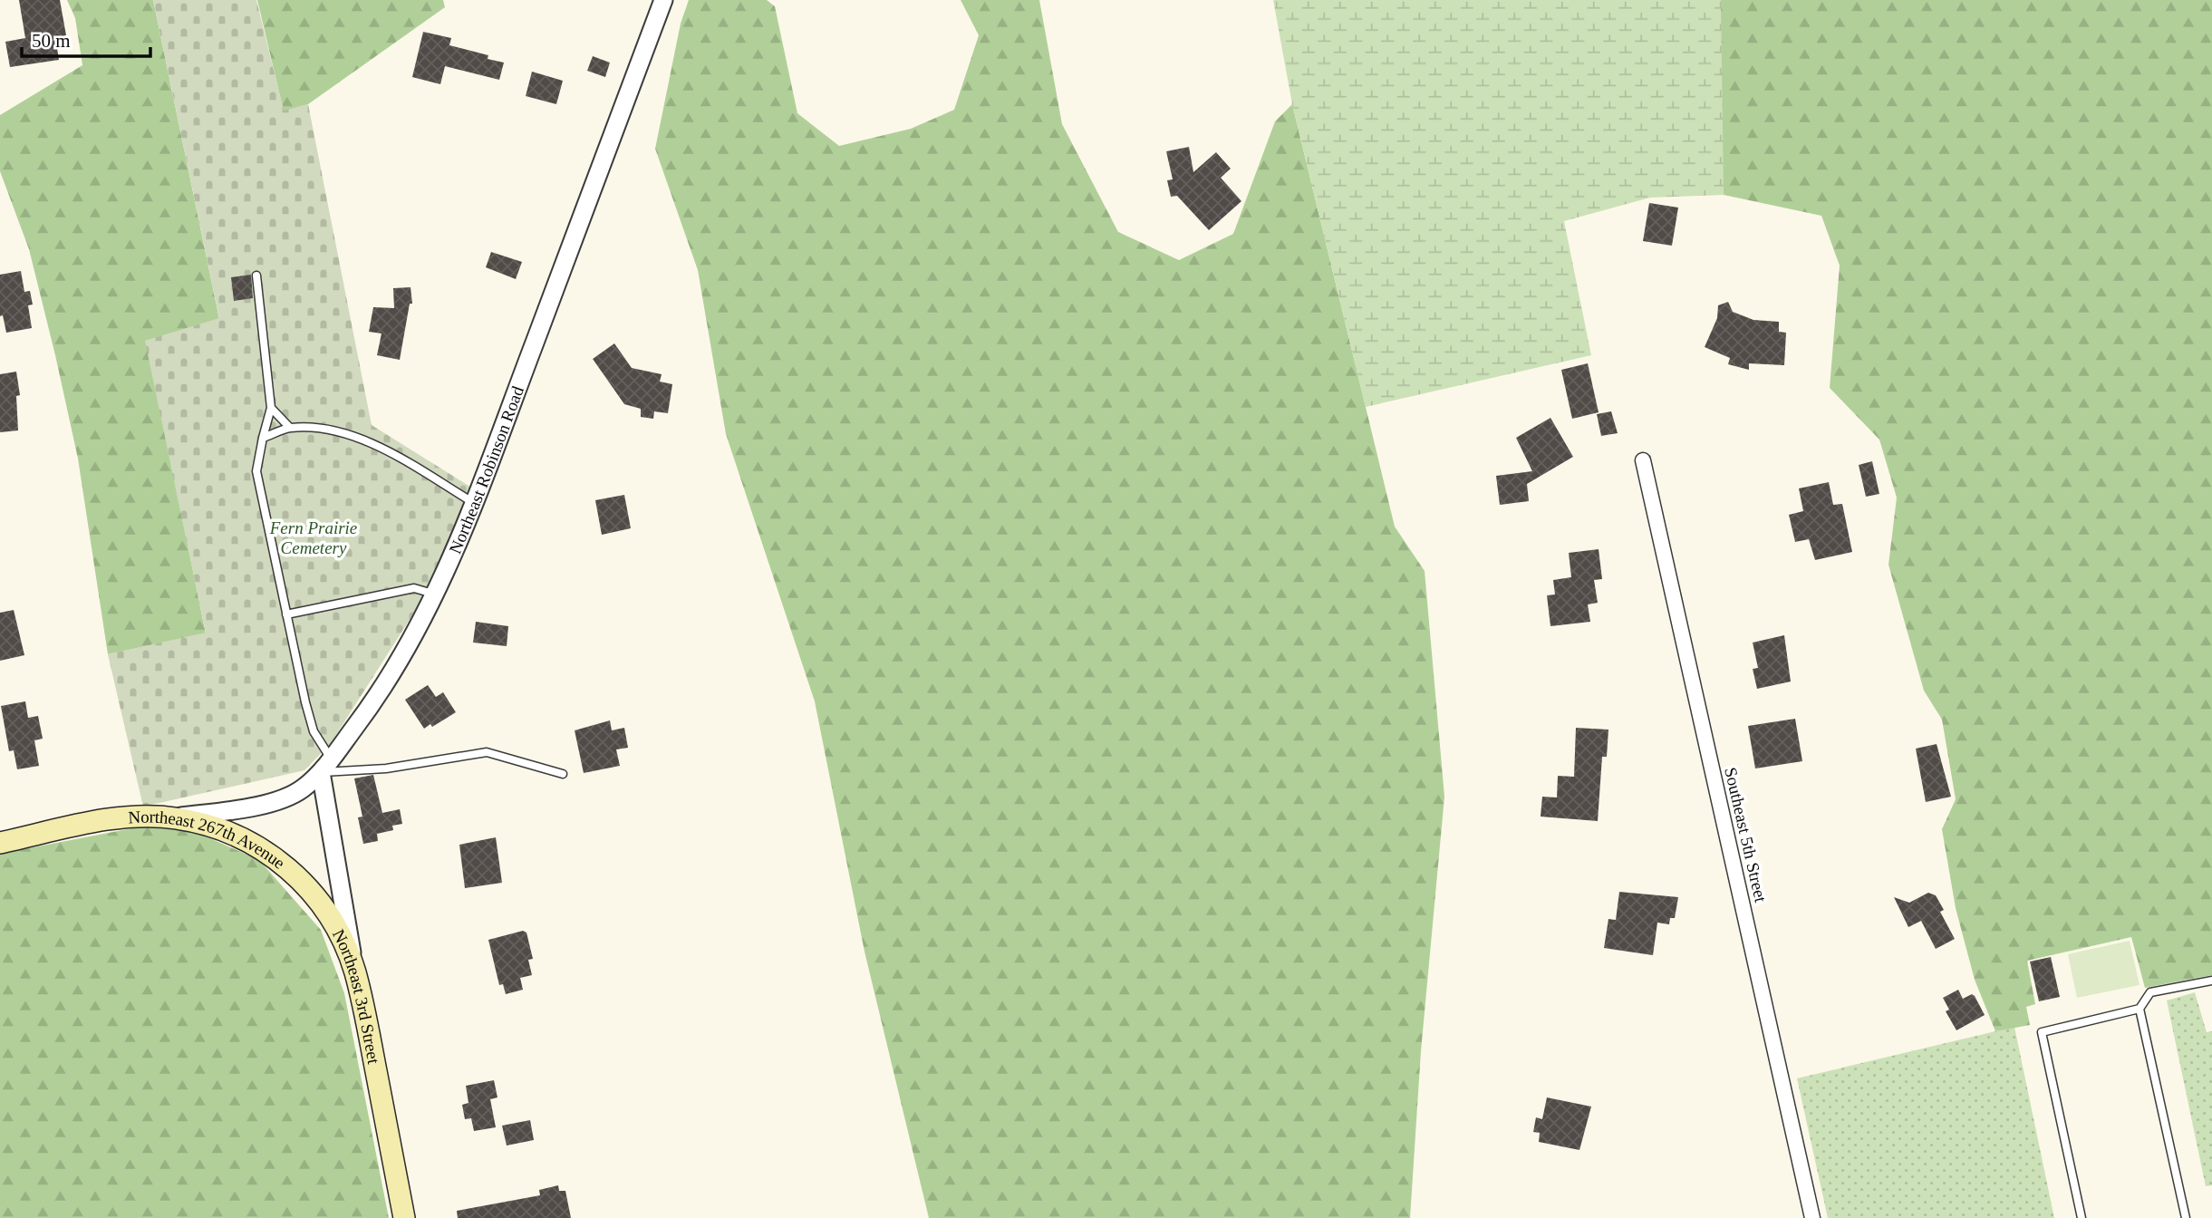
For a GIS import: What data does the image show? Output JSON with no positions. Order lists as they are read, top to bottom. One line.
{"streets":{"main road":["Northeast 267th Avenue","Northeast 3rd Street"],"street":["Northeast Robinson Road","Southeast 5th Street"]},"crossings":[["Northeast Robinson Road","Northeast 267th Avenue"],["Northeast Robinson Road","Northeast 3rd Street"],["Northeast 267th Avenue","Northeast 3rd Street"]],"parks":["Fern Prairie Cemetery"],"scale_bar":"50 m"}
